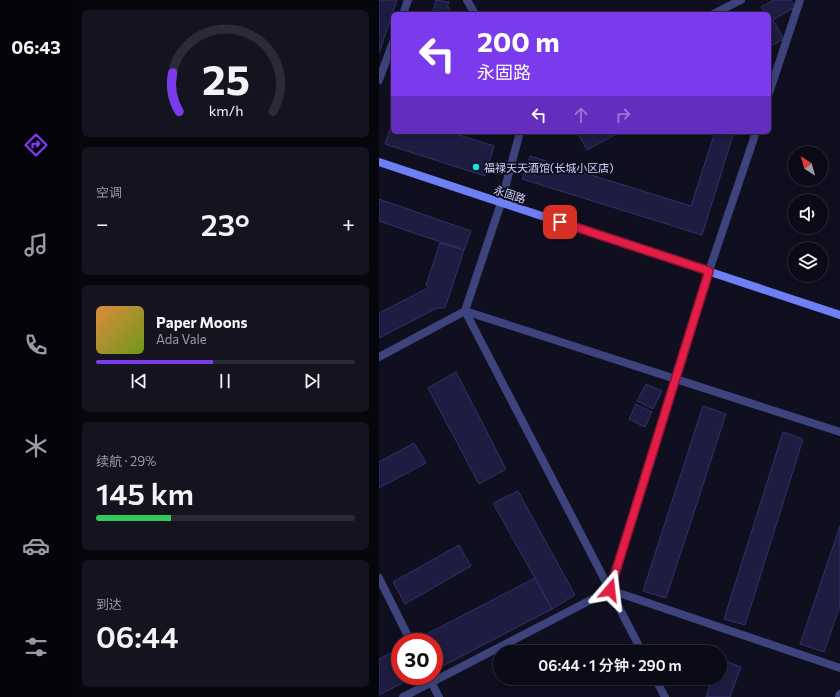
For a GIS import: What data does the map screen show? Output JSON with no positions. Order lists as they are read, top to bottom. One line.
{"streets":{"street":["永固路"]},"places":["福禄天天酒馆(长城小区店)"],"north":"top left","page":{"tabs":"06:43","turn":["200 m","永固路"],"tile":["空调",["续航 · 29%","145 km"],["到达","06:44"]],"heat":["−","23°","+"],"song":["Paper Moons","Ada Vale"],"limit":"30","trip":"06:44 · 1 分钟 · 290 m","gauge":["25","km/h"]}}
